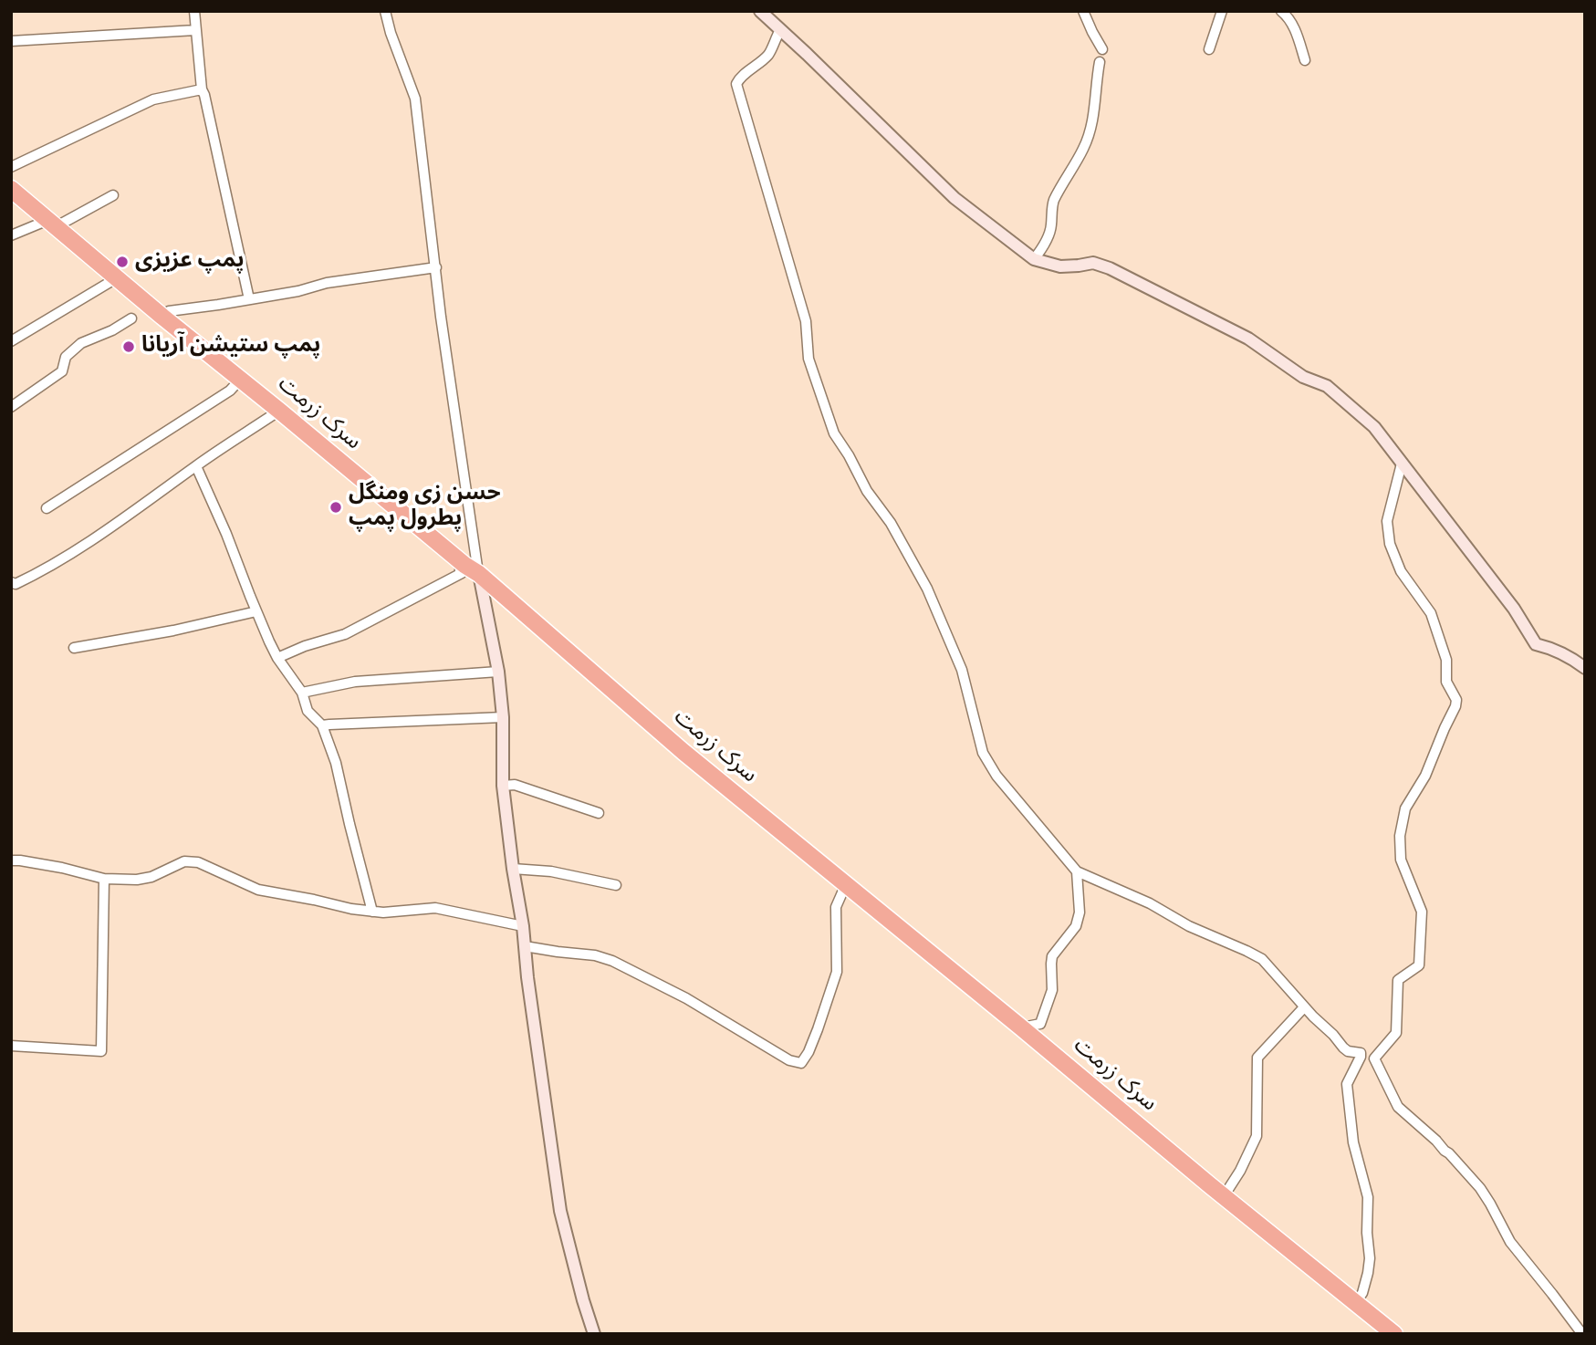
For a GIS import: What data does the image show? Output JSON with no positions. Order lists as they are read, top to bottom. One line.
{"streets":{"highway":["سرک زرمت"]},"places":["پمپ عزیزی","پمپ ستیشن آریانا","حسن زی ومنگل پطرول پمپ"]}
